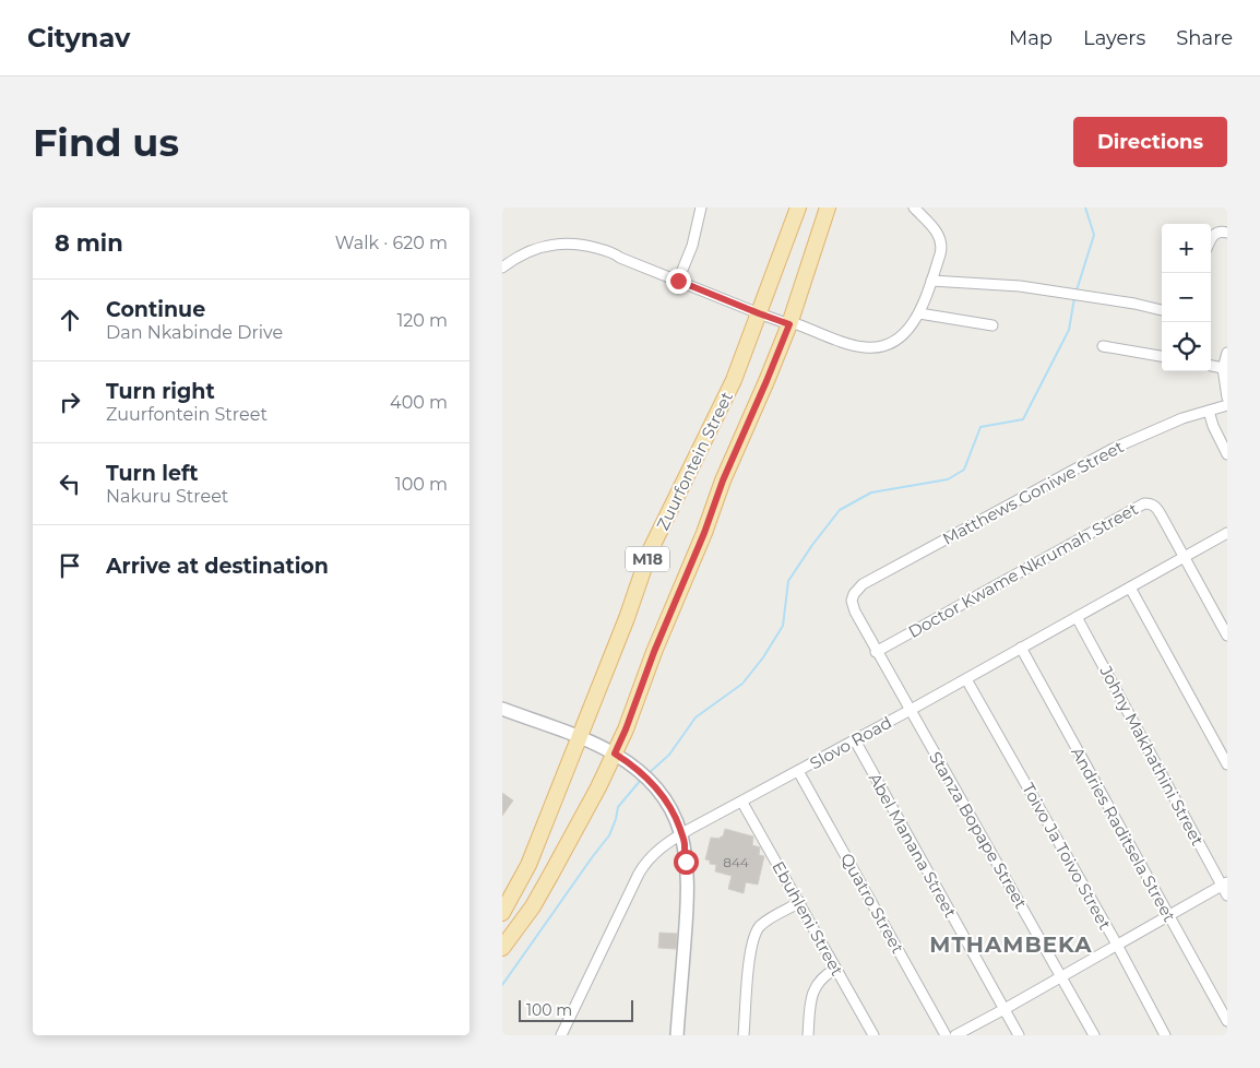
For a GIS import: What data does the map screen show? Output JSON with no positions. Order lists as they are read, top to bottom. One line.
{"streets":{"main road":["Zuurfontein Street","M18"],"street":["Matthews Goniwe Street","Doctor Kwame Nkrumah Street","Slovo Road","Johny Makhathini Street","Stanza Bopape Street","Andries Raditsela Street","Abel Manana Street","Toivo Ja Toivo Street","Quatro Street","Ebuhleni Street"]},"crossings":[["Zuurfontein Street","M18"],["Matthews Goniwe Street","Stanza Bopape Street"],["Doctor Kwame Nkrumah Street","Slovo Road"],["Doctor Kwame Nkrumah Street","Stanza Bopape Street"],["Slovo Road","Johny Makhathini Street"],["Slovo Road","Stanza Bopape Street"],["Slovo Road","Andries Raditsela Street"],["Slovo Road","Abel Manana Street"],["Slovo Road","Toivo Ja Toivo Street"],["Slovo Road","Quatro Street"],["Slovo Road","Ebuhleni Street"]],"districts":["MTHAMBEKA"],"house_numbers":["844"],"scale_bar":"100 m","page":{"header":"Citynav","nav":["Map","Layers","Share"],"buttons":"Directions","title":"Find us","heading":["8 min","Walk · 620 m"],"map_buttons":["+","−"],"list":[["Continue","Dan Nkabinde Drive","120 m"],["Turn right","Zuurfontein Street","400 m"],["Turn left","Nakuru Street","100 m"],"Arrive at destination"],"scale":"100 m"}}
